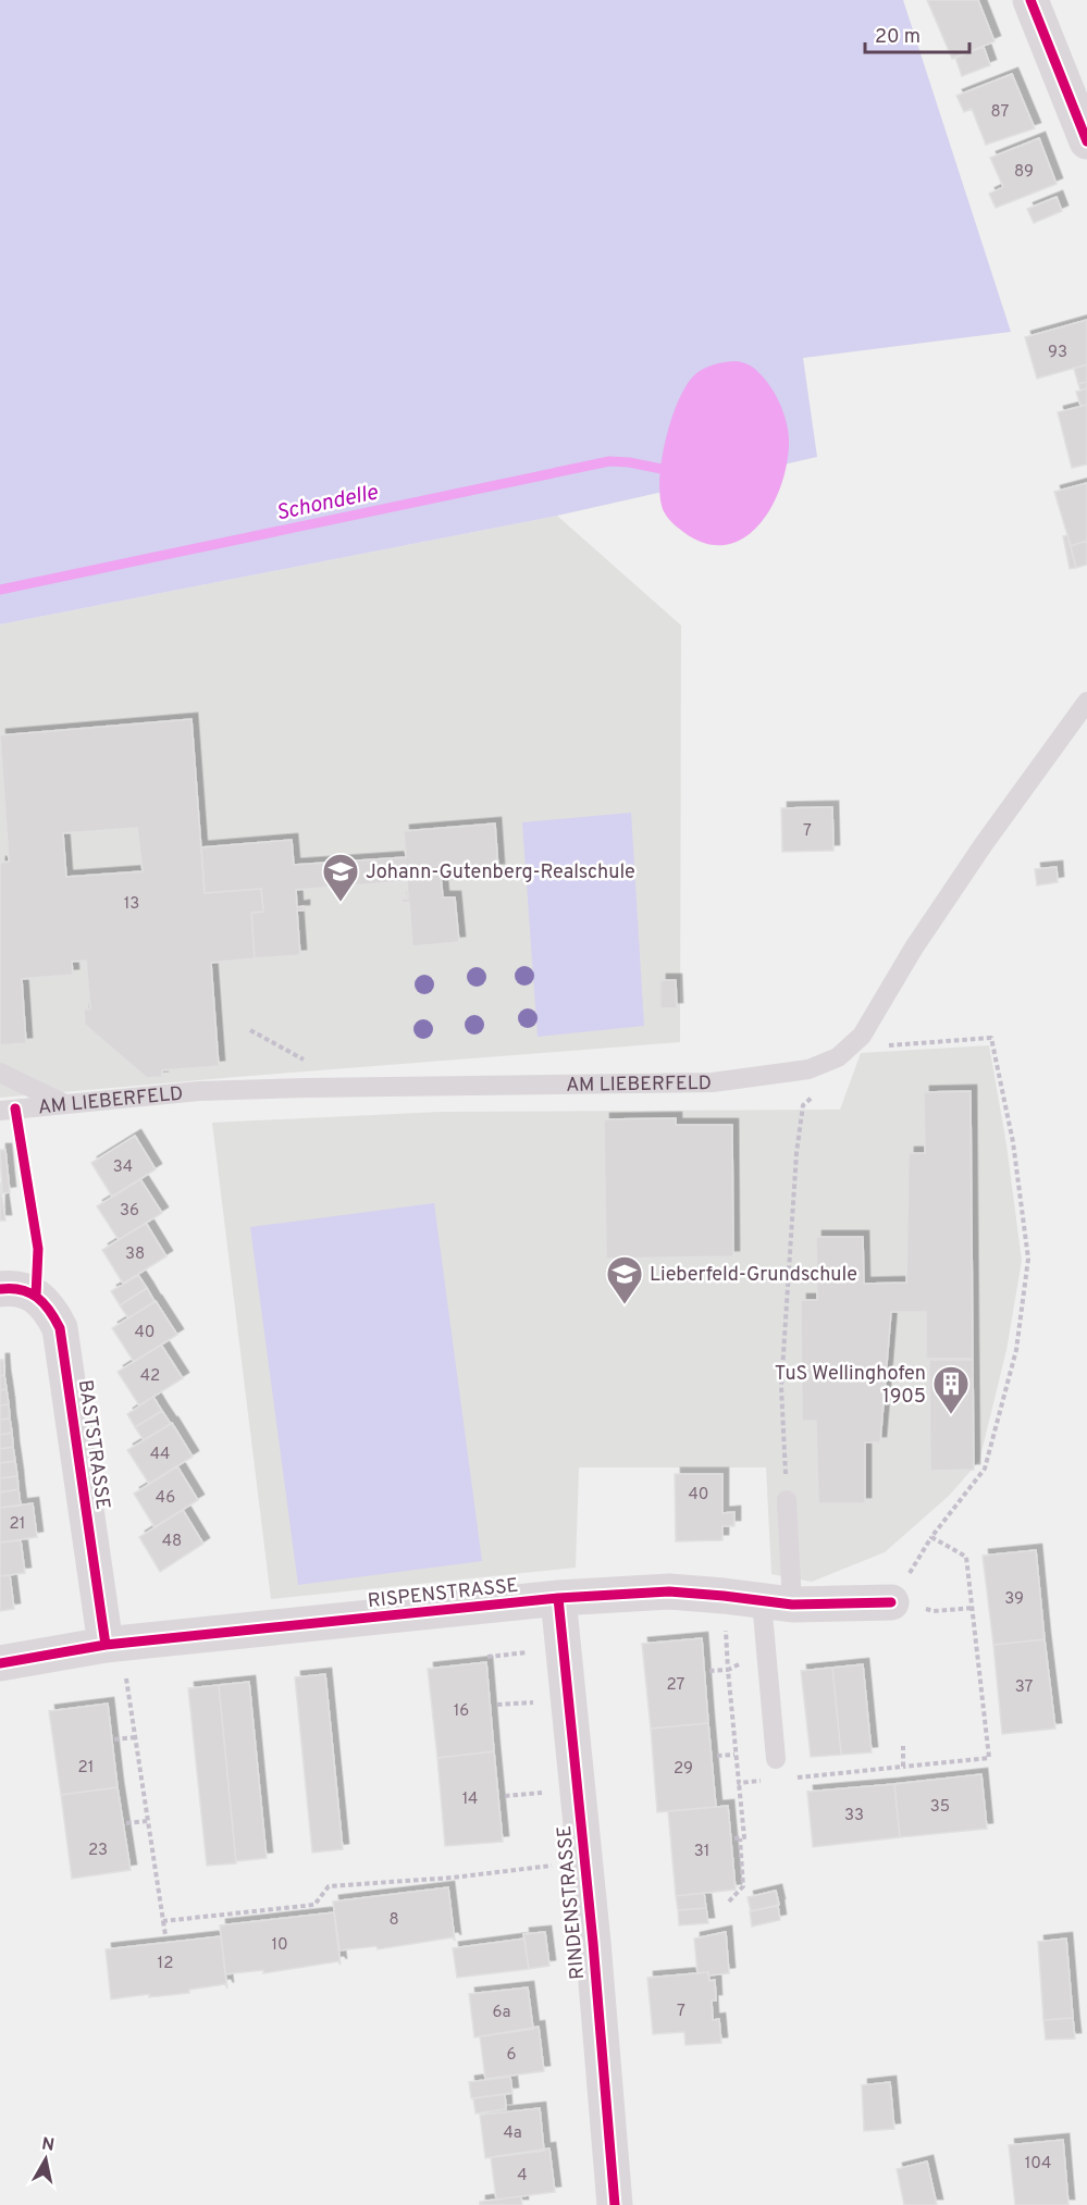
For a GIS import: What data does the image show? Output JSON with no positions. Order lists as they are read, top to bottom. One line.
{"streets":{"street":["BASTSTRASSE","RISPENSTRASSE","RINDENSTRASSE"],"lane":["AM LIEBERFELD"]},"crossings":[["BASTSTRASSE","RISPENSTRASSE"],["RISPENSTRASSE","RINDENSTRASSE"]],"water":["Schondelle"],"places":{"school or university":["Johann-Gutenberg-Realschule","Lieberfeld-Grundschule"],"building":["TuS Wellinghofen 1905"]},"house_numbers":["87","89","93","7","13","34","36","38","40","42","44","40","46","21","48","39","27","37","16","21","29","14","35","33","23","31","8","10","12","7","6a","6","4a","104","4"],"scale_bar":"20 m","north":"top"}
